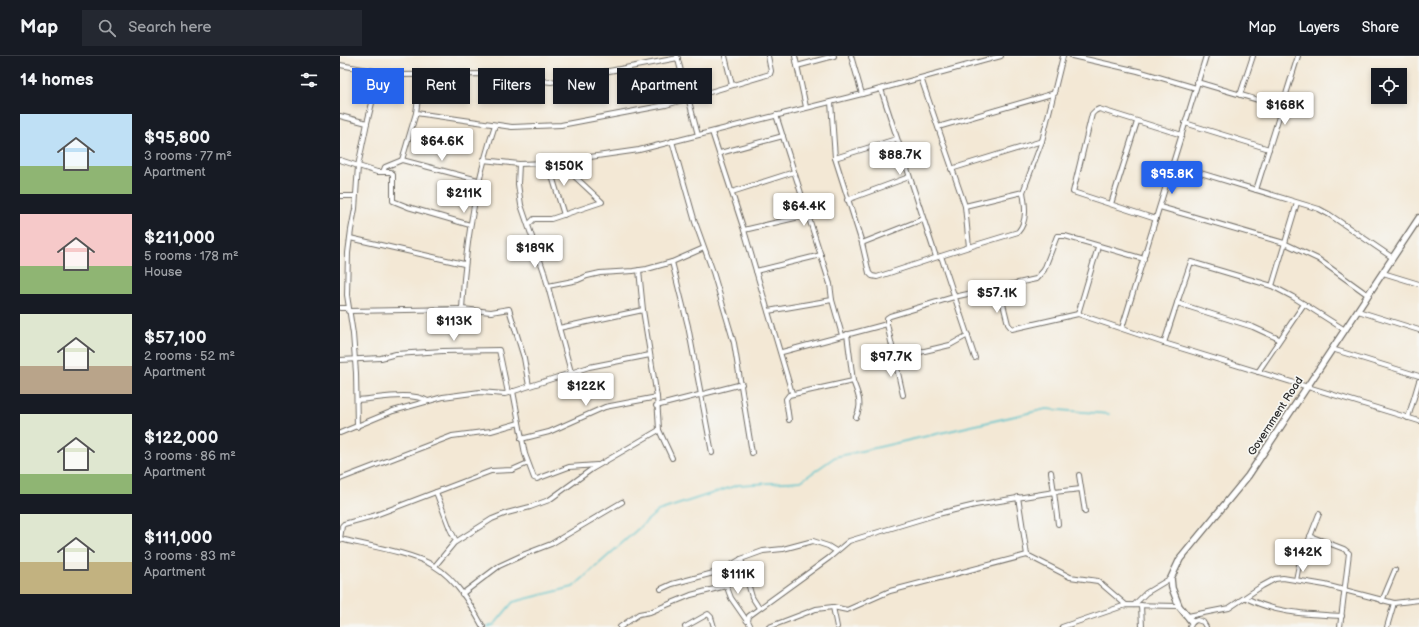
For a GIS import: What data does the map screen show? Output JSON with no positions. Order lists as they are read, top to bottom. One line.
{"streets":{"street":["Government Road"]},"page":{"header":"Map","search":"Search here","nav":["Map","Layers","Share"],"heading":"14 homes","chip":["Buy","Rent","Filters","New","Apartment"],"price":["$168K","$64.6K","$88.7K","$150K","$95.8K","$211K","$64.4K","$189K","$57.1K","$113K","$97.7K","$122K","$142K","$111K"],"list":[{"name":"$95,800","note":"3 rooms · 77 m² · Apartment"},{"name":"$211,000","note":"5 rooms · 178 m² · House"},{"name":"$57,100","note":"2 rooms · 52 m² · Apartment"},{"name":"$122,000","note":"3 rooms · 86 m² · Apartment"},{"name":"$111,000","note":"3 rooms · 83 m² · Apartment"}]}}
